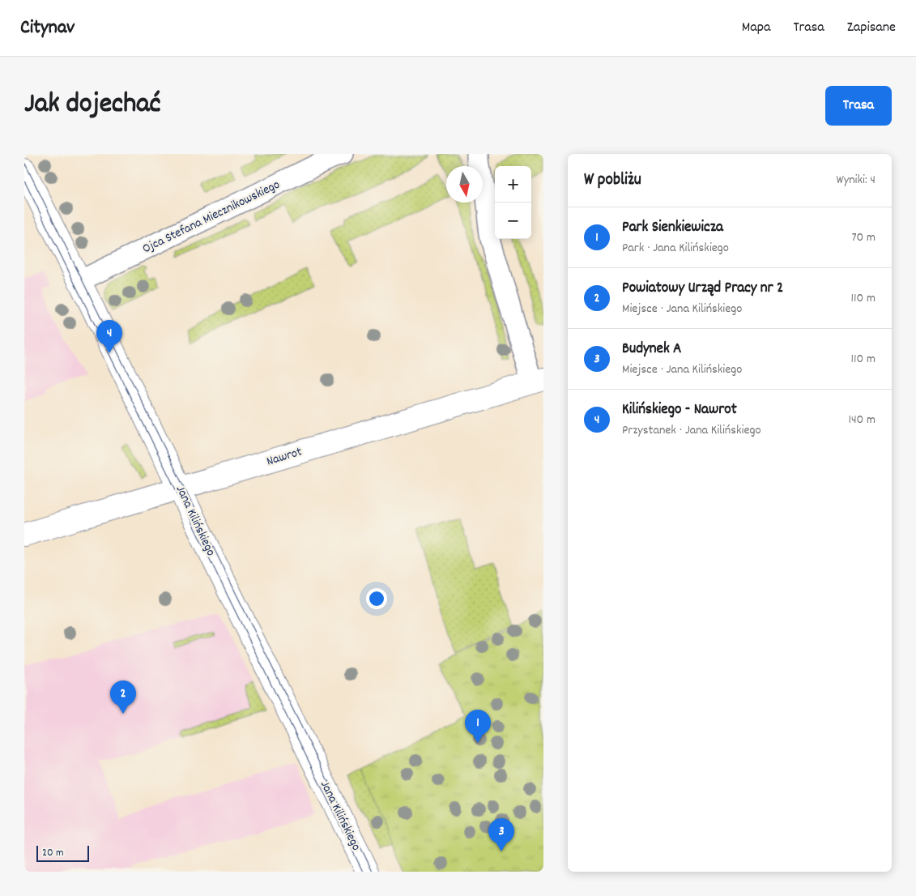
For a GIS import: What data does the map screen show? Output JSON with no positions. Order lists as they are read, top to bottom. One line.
{"streets":{"street":["Ojca Stefana Miecznikowskiego","Nawrot","Jana Kilińskiego"]},"crossings":[["Ojca Stefana Miecznikowskiego","Jana Kilińskiego"],["Nawrot","Jana Kilińskiego"]],"scale_bar":"20 m","north":"bottom","page":{"header":"Citynav","nav":["Mapa","Trasa","Zapisane"],"title":"Jak dojechać","buttons":"Trasa","heading":["W pobliżu","Wyniki: 4"],"map_buttons":["+","−"],"list":[{"mark":"1","name":"Park Sienkiewicza","note":"Park · Jana Kilińskiego","value":"70 m"},{"mark":"2","name":"Powiatowy Urząd Pracy nr 2","note":"Miejsce · Jana Kilińskiego","value":"110 m"},{"mark":"3","name":"Budynek A","note":"Miejsce · Jana Kilińskiego","value":"110 m"},{"mark":"4","name":"Kilińskiego - Nawrot","note":"Przystanek · Jana Kilińskiego","value":"140 m"}],"pins":["4","2","1","3"],"scale":"20 m"}}
